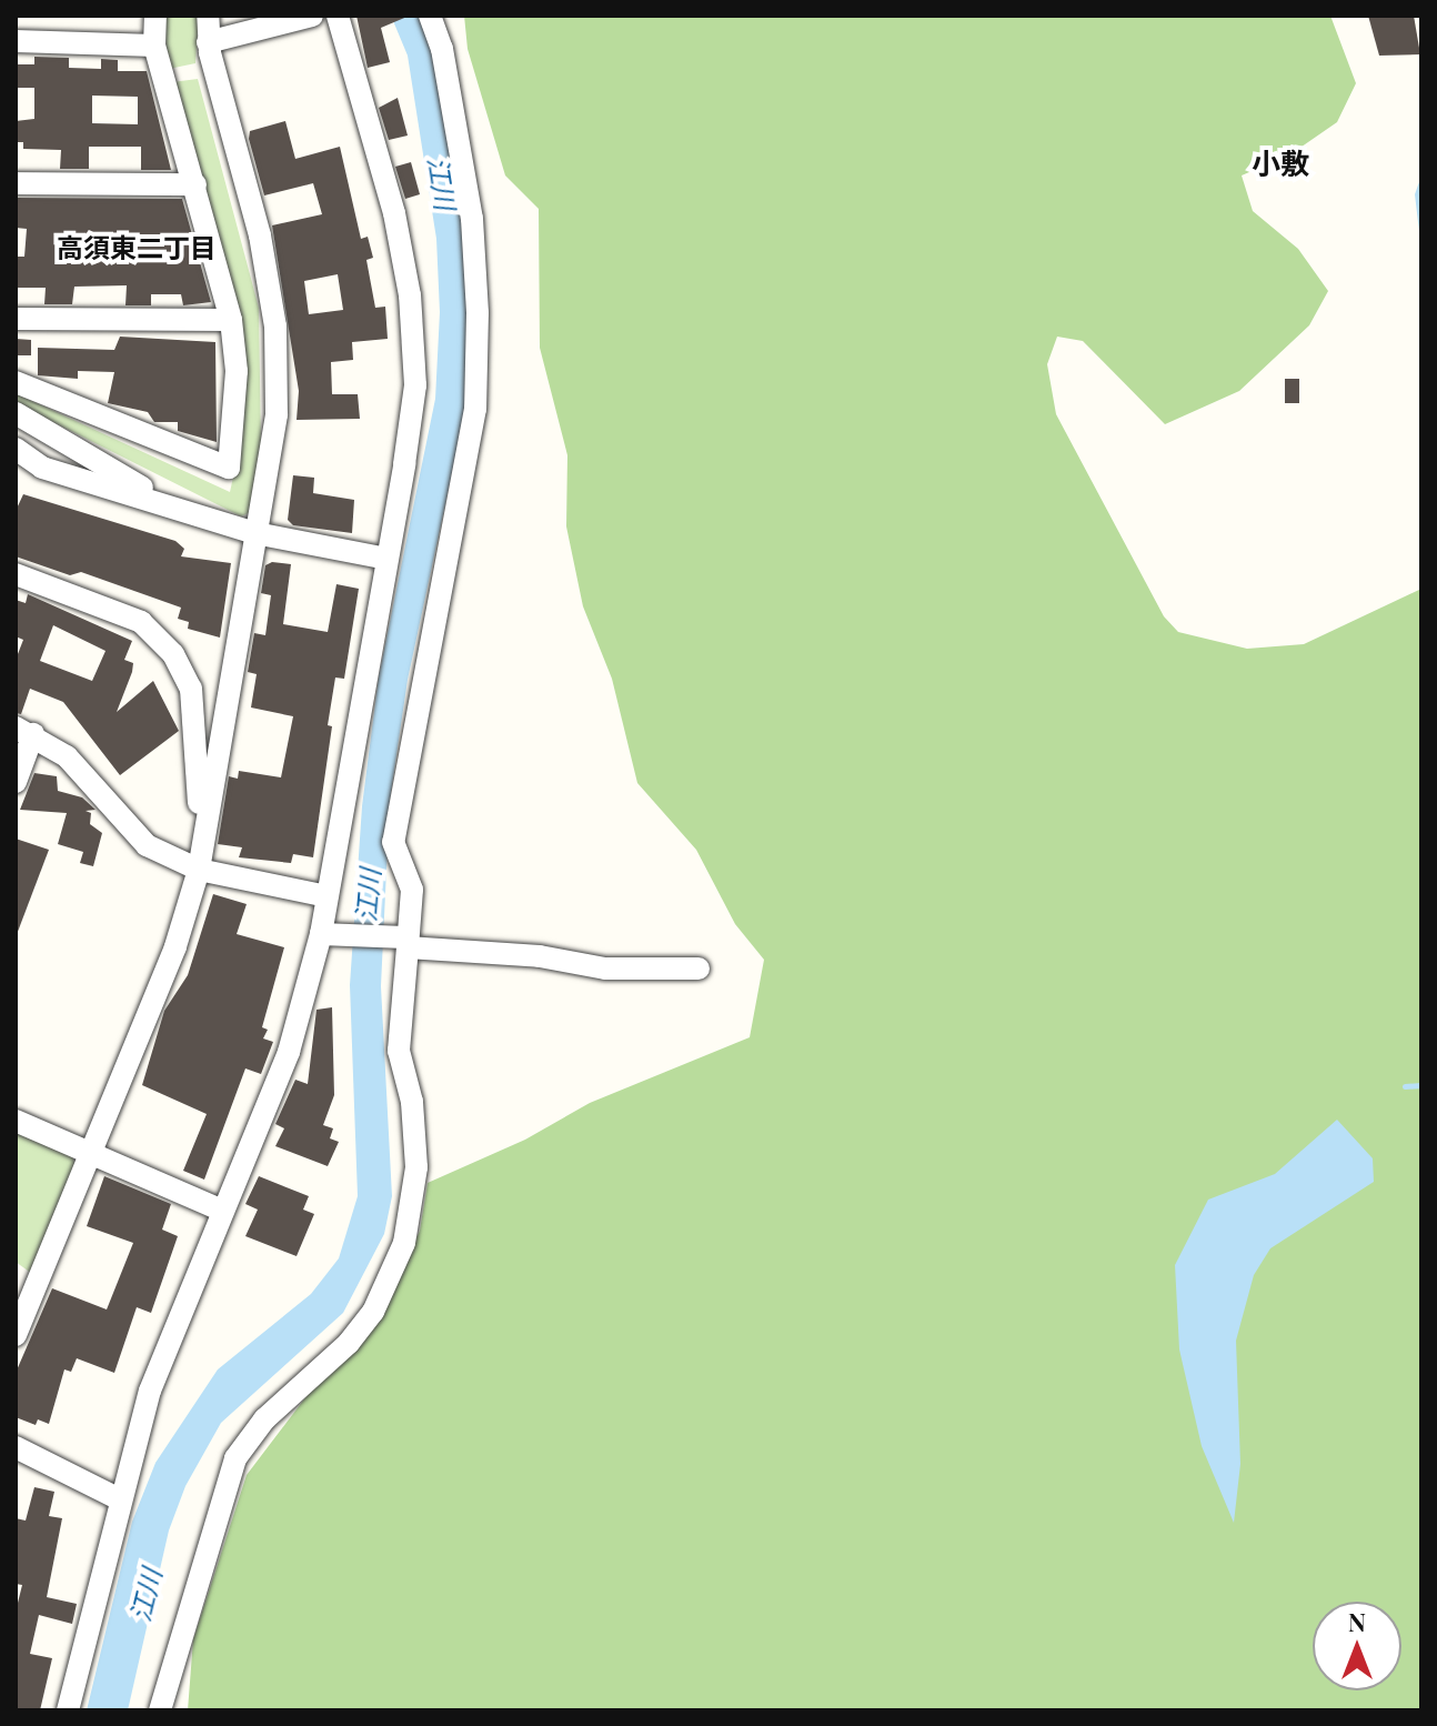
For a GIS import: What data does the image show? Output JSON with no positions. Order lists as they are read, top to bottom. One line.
{"districts":["小敷","高須東二丁目"],"water":["江川"],"north":"top"}
